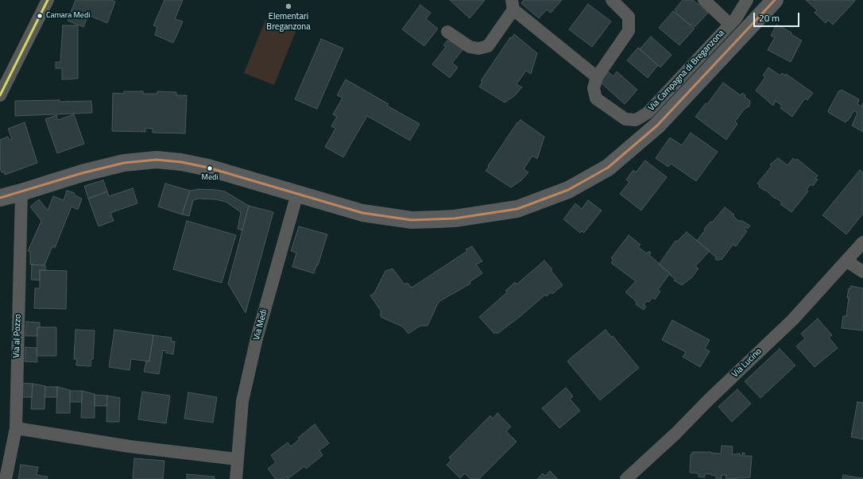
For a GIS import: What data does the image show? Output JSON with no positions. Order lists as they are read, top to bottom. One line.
{"streets":{"street":["Via Campagna di Breganzona","Via Medi","Via al Pozzo","Via Lucino"]},"places":["Elementari Breganzona","Camara Medi","Medi"],"scale_bar":"20 m"}
